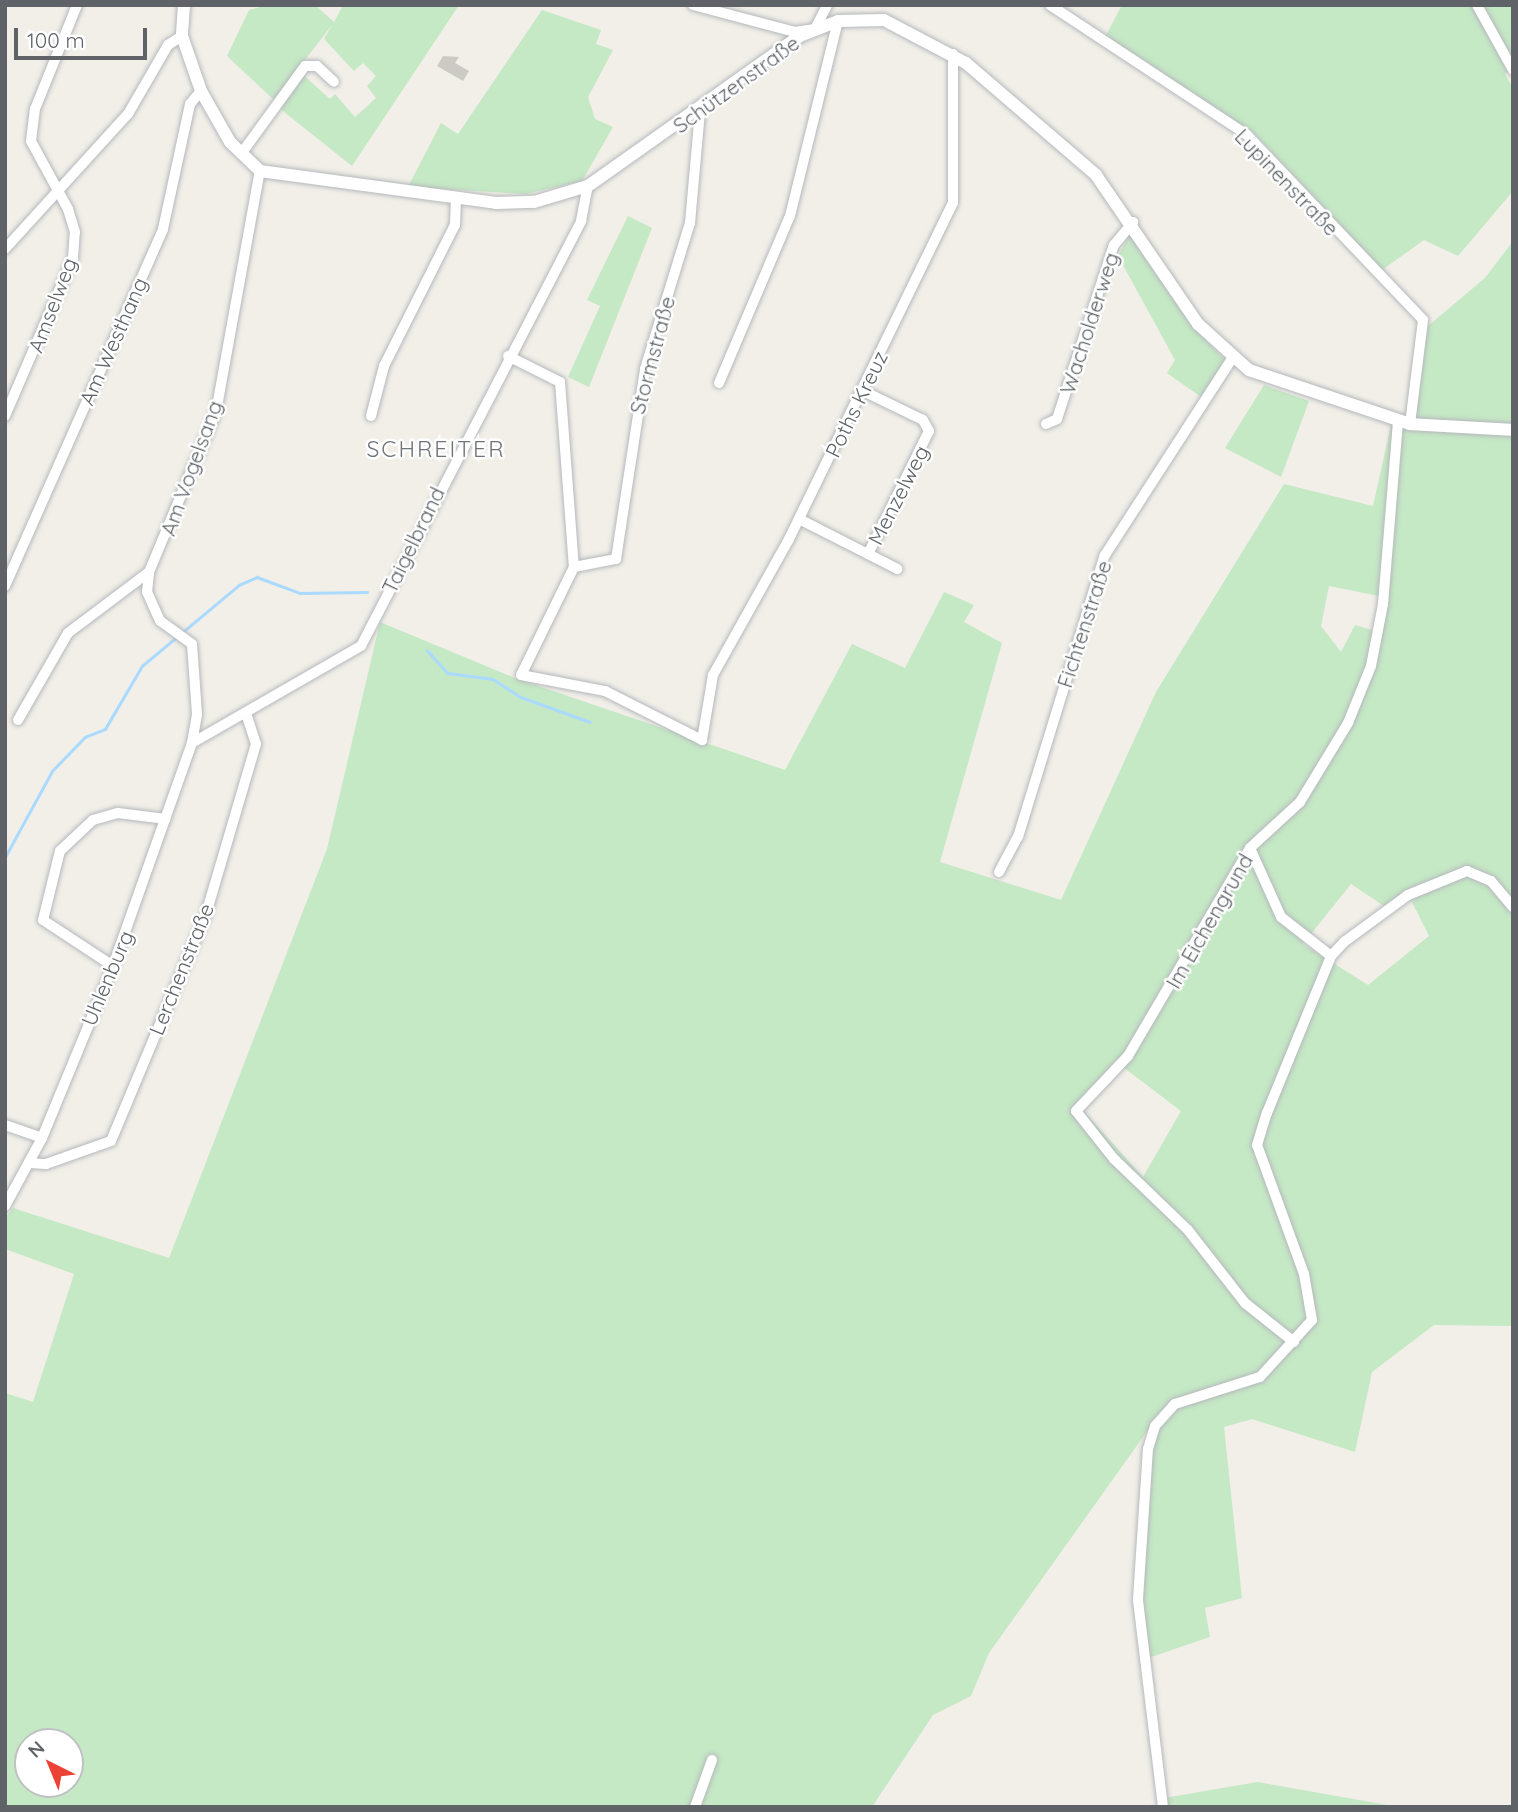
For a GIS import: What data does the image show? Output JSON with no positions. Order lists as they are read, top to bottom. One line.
{"streets":{"street":["Schützenstraße","Lupinenstraße","Amselweg","Wacholderweg","Am Westhang","Stormstraße","Poths Kreuz","Am Vogelsang","Menzelweg","Taigelbrand","Fichtenstraße","Im Eichengrund","Lerchenstraße","Uhlenburg"]},"crossings":[["Schützenstraße","Lupinenstraße"],["Schützenstraße","Wacholderweg"],["Schützenstraße","Stormstraße"],["Schützenstraße","Poths Kreuz"],["Schützenstraße","Am Vogelsang"],["Schützenstraße","Taigelbrand"],["Schützenstraße","Fichtenstraße"],["Schützenstraße","Im Eichengrund"],["Lupinenstraße","Im Eichengrund"],["Stormstraße","Poths Kreuz"],["Poths Kreuz","Menzelweg"],["Am Vogelsang","Taigelbrand"],["Am Vogelsang","Uhlenburg"],["Taigelbrand","Lerchenstraße"],["Taigelbrand","Uhlenburg"],["Lerchenstraße","Uhlenburg"]],"districts":["SCHREITER"],"scale_bar":"100 m","north":"top left"}
